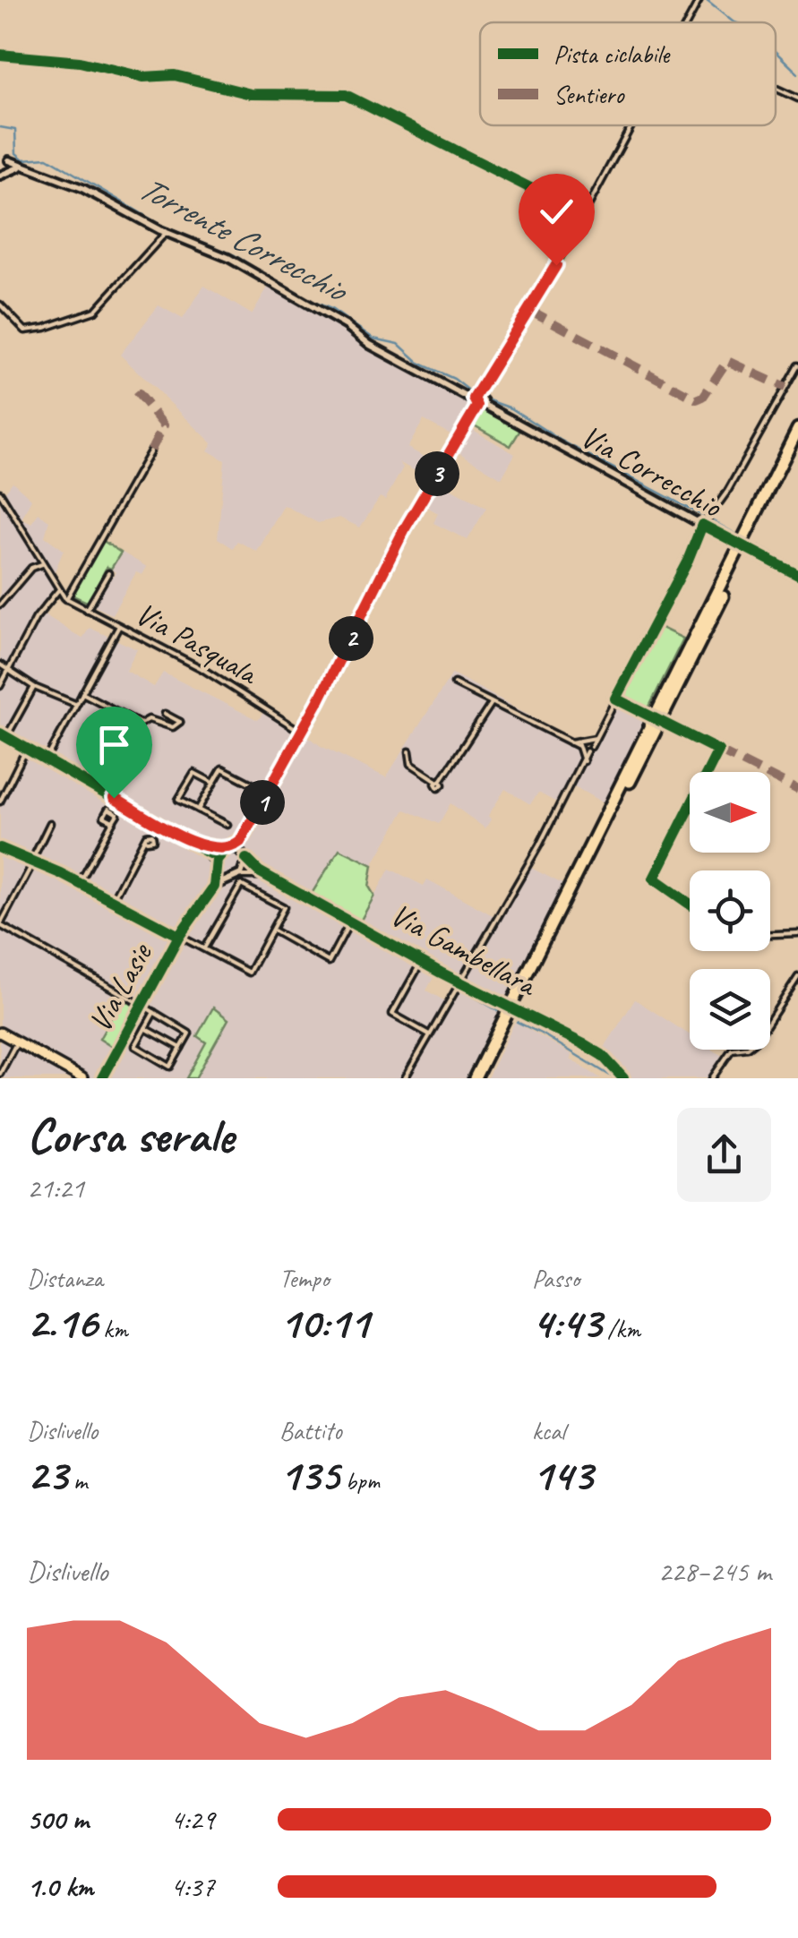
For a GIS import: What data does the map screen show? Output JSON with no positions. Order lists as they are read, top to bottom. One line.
{"streets":{"street":["Via Correcchio","Via Pasquala","Via Gambellara","Via Lasie"]},"crossings":[["Via Correcchio","Via Lasie"],["Via Pasquala","Via Lasie"],["Via Gambellara","Via Lasie"]],"water":["Torrente Correcchio"],"legend":["Pista ciclabile","Sentiero"],"north":"right","page":{"pins":["3","2","1"],"heading":["Corsa serale","21:21"],"stats":[["Distanza","2.16 km"],["Tempo","10:11"],["Passo","4:43 /km"],["Dislivello","23 m"],["Battito","135 bpm"],["kcal","143"]],"chart":["Dislivello","228–245 m"],"list":[{"name":"500 m","note":"4:29"},{"name":"1.0 km","note":"4:37"}]}}
